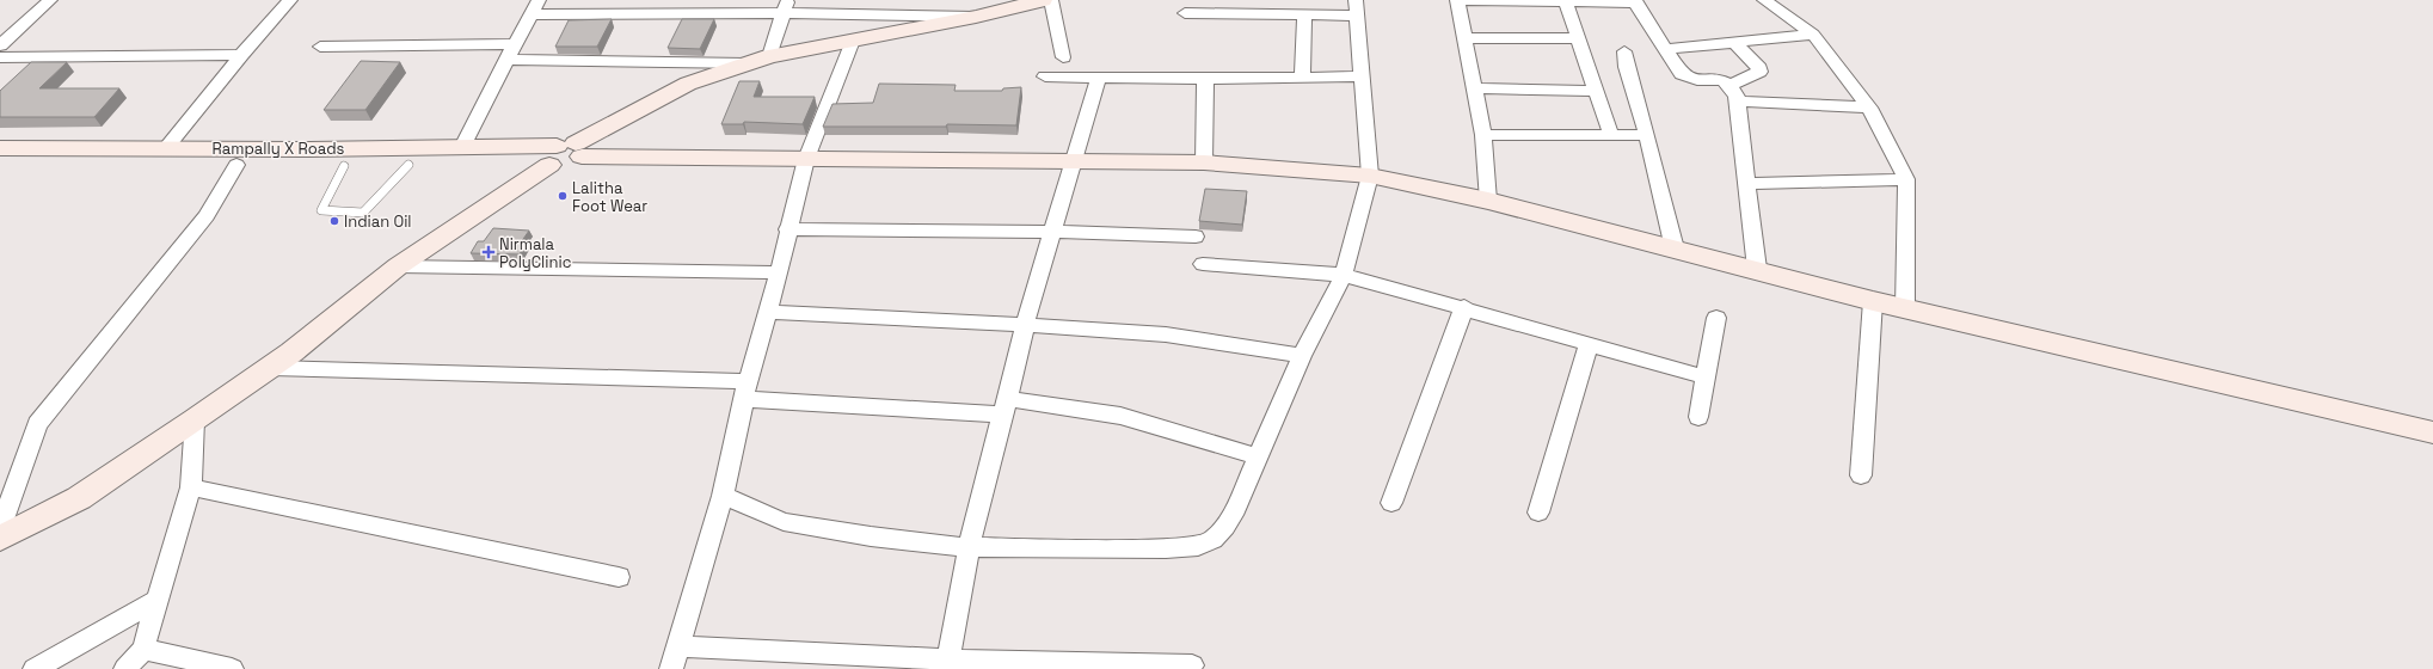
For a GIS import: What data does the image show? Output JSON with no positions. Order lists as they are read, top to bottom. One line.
{"streets":{"main road":["Rampally X Roads"]},"places":{"other":["Lalitha Foot Wear","Indian Oil"],"health":["Nirmala PolyClinic"]}}
